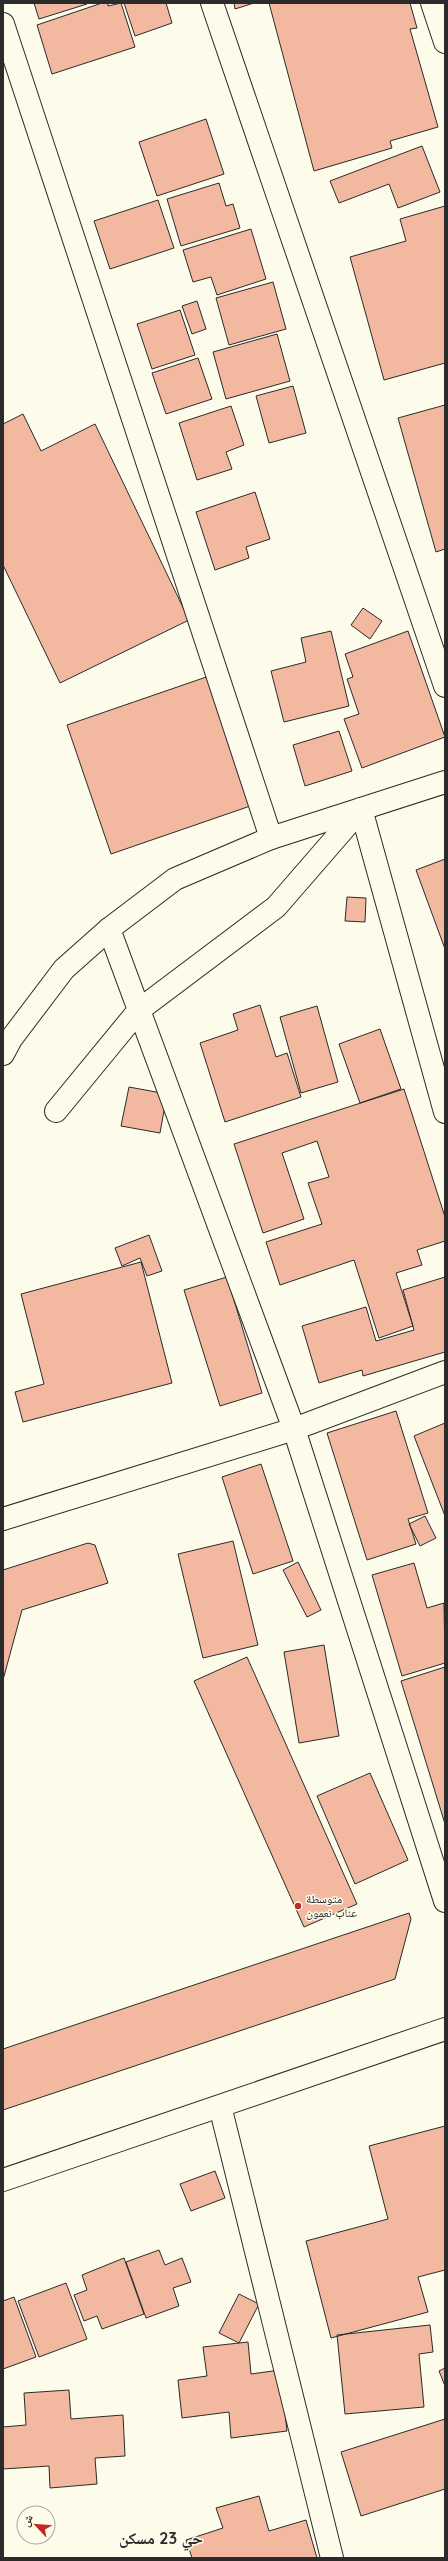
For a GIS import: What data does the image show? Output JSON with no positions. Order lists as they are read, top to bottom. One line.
{"districts":["حي 23 مسكن"],"places":["متوسطة عناب نعمون"],"north":"top left"}
